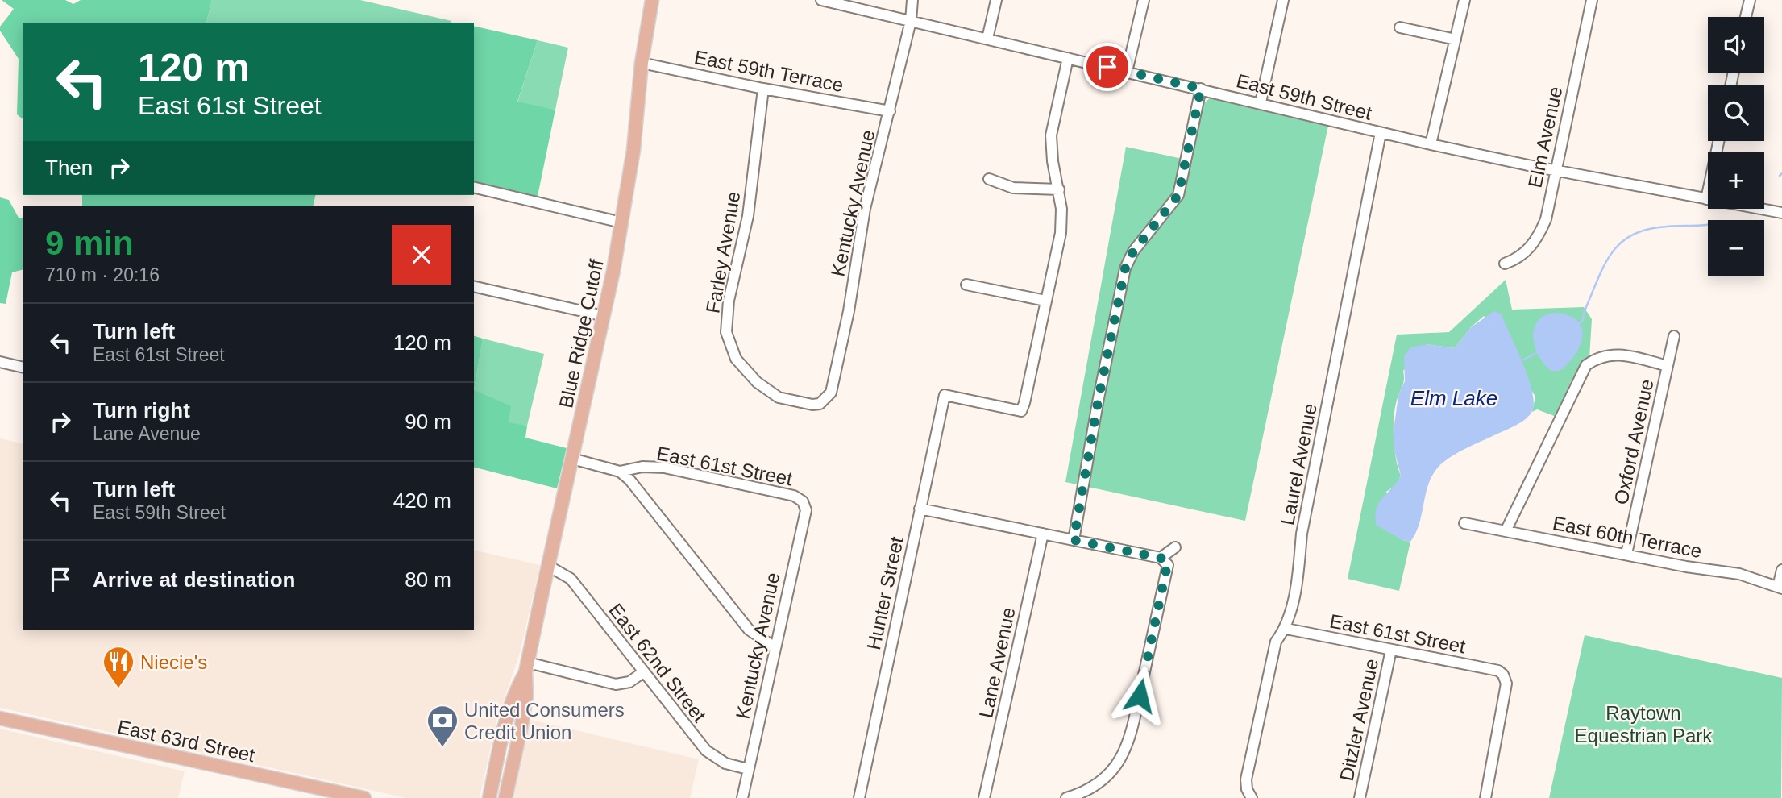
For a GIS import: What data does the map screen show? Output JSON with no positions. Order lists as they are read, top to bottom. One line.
{"streets":{"main road":["Blue Ridge Cutoff","East 63rd Street"],"street":["East 59th Terrace","East 59th Street","Elm Avenue","Kentucky Avenue","Farley Avenue","Oxford Avenue","Laurel Avenue","East 61st Street","East 60th Terrace","Hunter Street","East 62nd Street","Lane Avenue","Ditzler Avenue"]},"crossings":[["East 59th Terrace","Kentucky Avenue"],["East 59th Terrace","Farley Avenue"],["East 59th Terrace","Blue Ridge Cutoff"],["East 59th Street","Elm Avenue"],["East 59th Street","Kentucky Avenue"],["East 59th Street","Laurel Avenue"],["Kentucky Avenue","Farley Avenue"],["Kentucky Avenue","East 61st Street"],["Kentucky Avenue","East 62nd Street"],["Blue Ridge Cutoff","East 61st Street"],["Blue Ridge Cutoff","East 62nd Street"],["Oxford Avenue","East 60th Terrace"],["Laurel Avenue","East 61st Street"],["East 61st Street","Ditzler Avenue"]],"water":["Elm Lake"],"parks":["Raytown Equestrian Park"],"places":{"restaurant":["Niecie's"],"bank":["United Consumers Credit Union"]},"page":{"map_buttons":["+","−"],"turn":["120 m","East 61st Street"],"then":"Then","heading":["9 min","710 m · 20:16"],"list":[{"name":"Turn left","note":"East 61st Street","value":"120 m"},{"name":"Turn right","note":"Lane Avenue","value":"90 m"},{"name":"Turn left","note":"East 59th Street","value":"420 m"},{"name":"Arrive at destination","value":"80 m"}]}}
